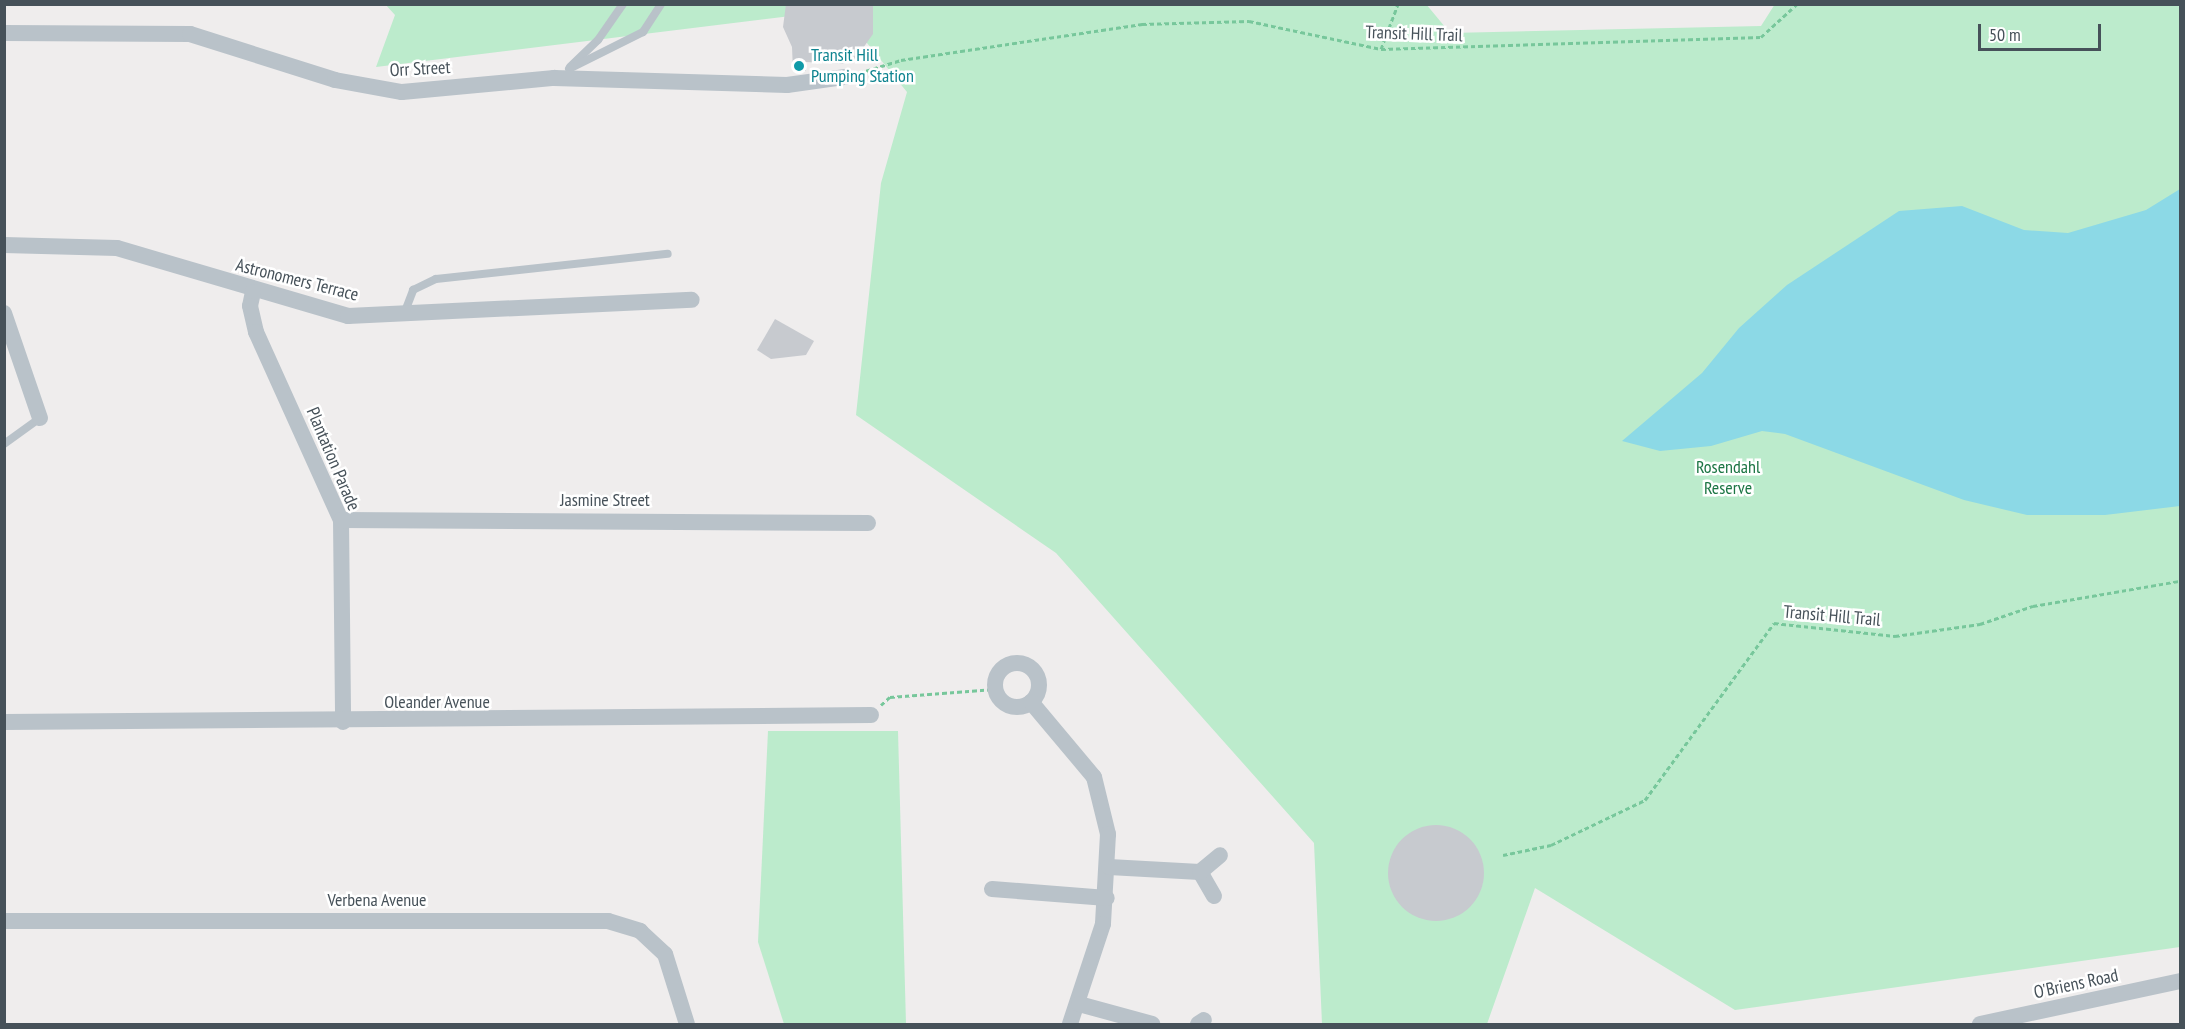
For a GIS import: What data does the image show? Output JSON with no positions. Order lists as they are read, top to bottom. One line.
{"streets":{"street":["Orr Street","Astronomers Terrace","Plantation Parade","Jasmine Street","Oleander Avenue","Verbena Avenue","O'Briens Road"],"path":["Transit Hill Trail"]},"crossings":[["Transit Hill Trail","Orr Street"],["Astronomers Terrace","Plantation Parade"],["Plantation Parade","Jasmine Street"],["Plantation Parade","Oleander Avenue"]],"parks":["Rosendahl Reserve"],"places":["Transit Hill Pumping Station"],"scale_bar":"50 m"}
